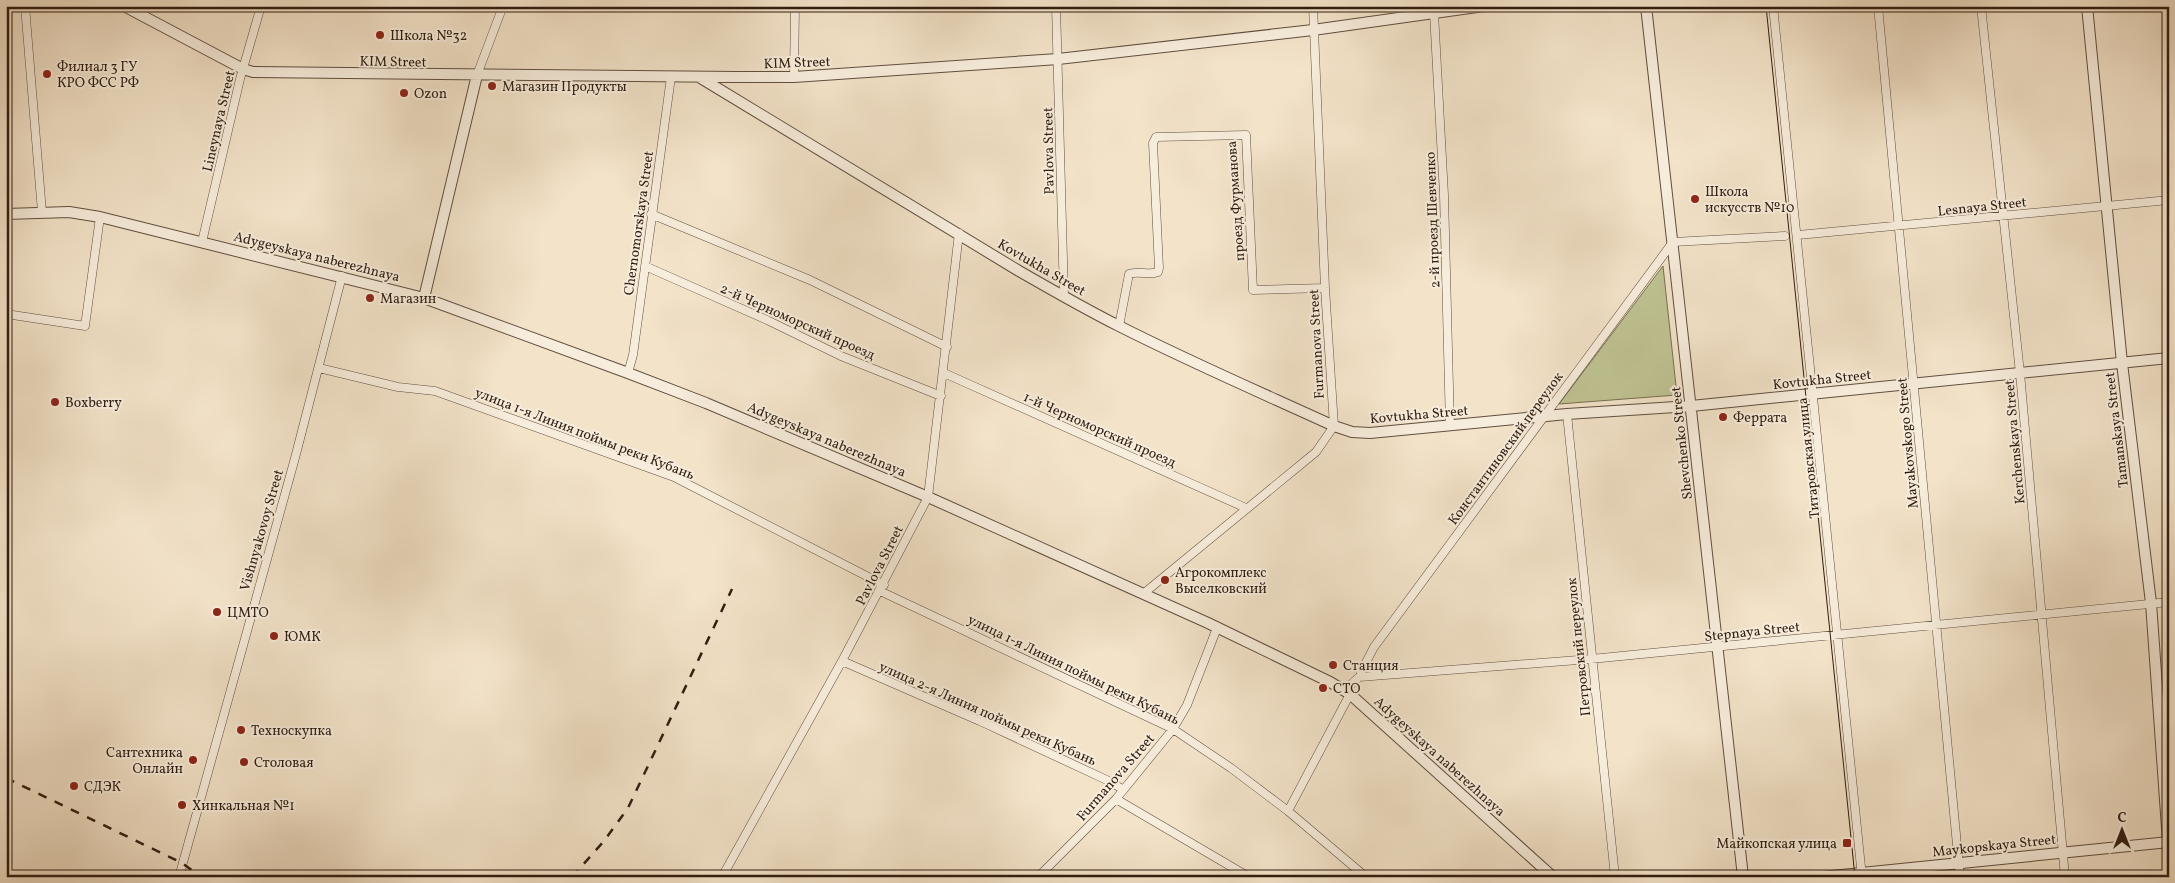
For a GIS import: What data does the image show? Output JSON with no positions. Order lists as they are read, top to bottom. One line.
{"streets":{"street":["KIM Street","Lineynaya Street","Pavlova Street","проезд Фурманова","Lesnaya Street","2-й проезд Шевченко","Chernomorskaya Street","Adygeyskaya naberezhnaya","Kovtukha Street","2-й Черноморский проезд","Furmanova Street","1-й Черноморский проезд","Tamanskaya Street","улица 1-я Линия поймы реки Кубань","Kerchenskaya Street","Shevchenko Street","Mayakovskogo Street","Константиновский переулок","Титаровская улица","Vishnyakovoy Street","Stepnaya Street","Петровский переулок","улица 2-я Линия поймы реки Кубань","Maykopskaya Street"]},"crossings":[["KIM Street","Lineynaya Street"],["KIM Street","Pavlova Street"],["KIM Street","2-й проезд Шевченко"],["KIM Street","Chernomorskaya Street"],["KIM Street","Kovtukha Street"],["KIM Street","Furmanova Street"],["Lineynaya Street","Adygeyskaya naberezhnaya"],["Pavlova Street","Adygeyskaya naberezhnaya"],["Pavlova Street","Kovtukha Street"],["Pavlova Street","2-й Черноморский проезд"],["Pavlova Street","1-й Черноморский проезд"],["Pavlova Street","улица 1-я Линия поймы реки Кубань"],["Pavlova Street","улица 2-я Линия поймы реки Кубань"],["проезд Фурманова","Kovtukha Street"],["проезд Фурманова","Furmanova Street"],["Lesnaya Street","Tamanskaya Street"],["Lesnaya Street","Kerchenskaya Street"],["Lesnaya Street","Mayakovskogo Street"],["Lesnaya Street","Титаровская улица"],["2-й проезд Шевченко","Kovtukha Street"],["Chernomorskaya Street","Adygeyskaya naberezhnaya"],["Chernomorskaya Street","2-й Черноморский проезд"],["Adygeyskaya naberezhnaya","Furmanova Street"],["Adygeyskaya naberezhnaya","Vishnyakovoy Street"],["Adygeyskaya naberezhnaya","Stepnaya Street"],["Kovtukha Street","Furmanova Street"],["Kovtukha Street","Tamanskaya Street"],["Kovtukha Street","Kerchenskaya Street"],["Kovtukha Street","Shevchenko Street"],["Kovtukha Street","Mayakovskogo Street"],["Kovtukha Street","Константиновский переулок"],["Kovtukha Street","Титаровская улица"],["Kovtukha Street","Петровский переулок"],["Furmanova Street","улица 1-я Линия поймы реки Кубань"],["Furmanova Street","улица 2-я Линия поймы реки Кубань"],["Tamanskaya Street","Stepnaya Street"],["Tamanskaya Street","Maykopskaya Street"],["улица 1-я Линия поймы реки Кубань","Vishnyakovoy Street"],["Kerchenskaya Street","Stepnaya Street"],["Kerchenskaya Street","Maykopskaya Street"],["Shevchenko Street","Константиновский переулок"],["Shevchenko Street","Stepnaya Street"],["Mayakovskogo Street","Stepnaya Street"],["Mayakovskogo Street","Maykopskaya Street"],["Титаровская улица","Stepnaya Street"],["Титаровская улица","Maykopskaya Street"],["Stepnaya Street","Петровский переулок"]],"places":{"other":["Школа №32","Филиал 3 ГУ КРО ФСС РФ","Магазин Продукты","Ozon","Школа искусств №10","Магазин","Boxberry","Феррата","Агрокомплекс Выселковский","ЦМТО","ЮМК","Станция","СТО","Техноскупка","Сантехника Онлайн","Столовая","СДЭК","Хинкальная №1"],"transit":["Майкопская улица"]},"north":"top"}
